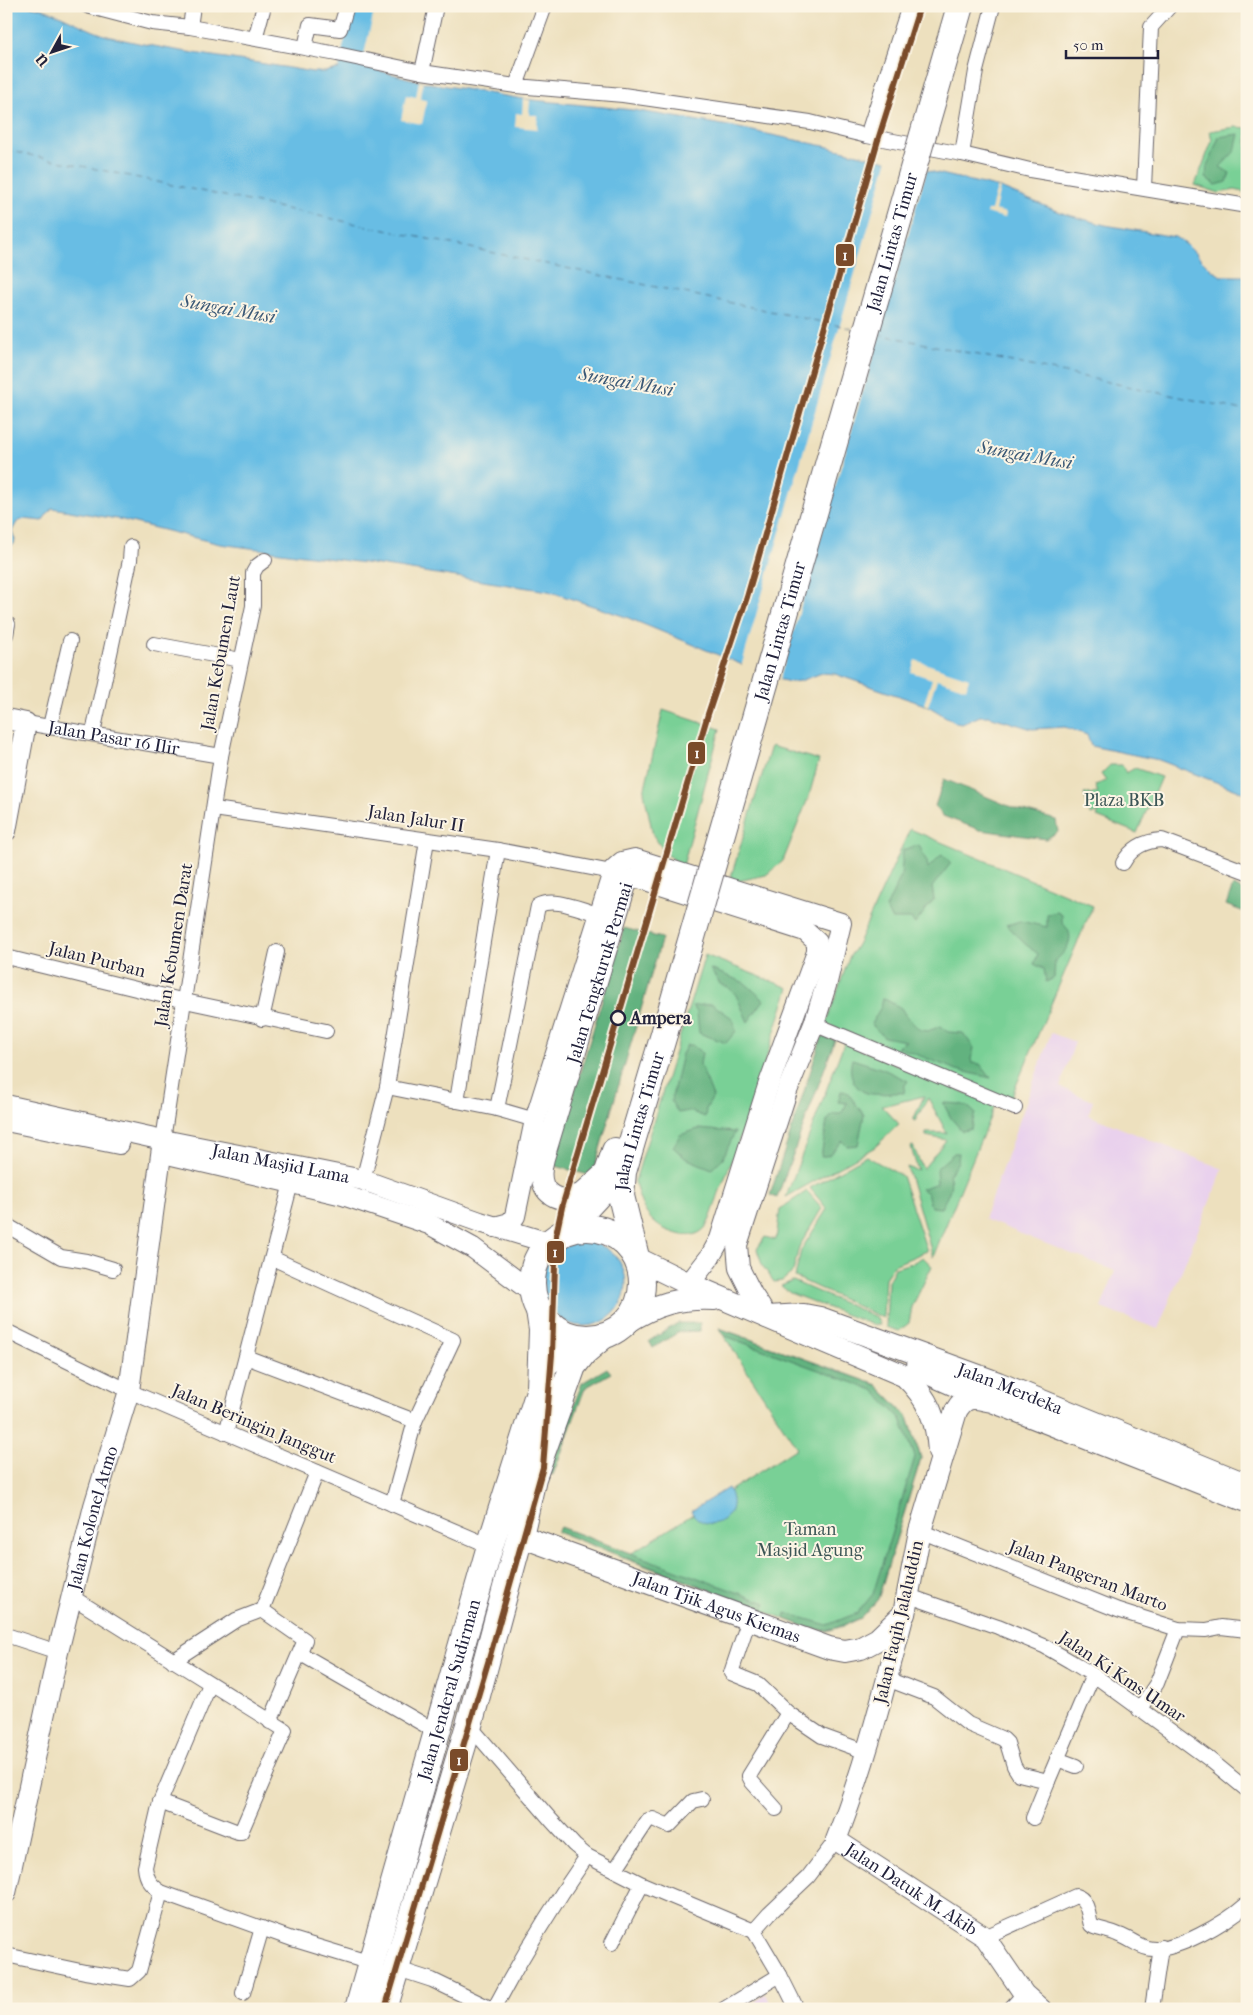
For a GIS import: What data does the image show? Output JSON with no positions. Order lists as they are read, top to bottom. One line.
{"streets":{"highway":["Jalan Lintas Timur","Jalan Jenderal Sudirman"],"main road":["Jalan Tengkuruk Permai","Jalan Masjid Lama","Jalan Merdeka","Jalan Kolonel Atmo","Jalan Tjik Agus Kiemas","Jalan Faqih Jalaluddin","Jalan Datuk M. Akib"],"street":["Jalan Kebumen Laut","Jalan Pasar 16 Ilir","Jalan Jalur II","Jalan Kebumen Darat","Jalan Purban","Jalan Beringin Janggut","Jalan Pangeran Marto","Jalan Ki Kms Umar"]},"crossings":[["Jalan Lintas Timur","Jalan Masjid Lama"],["Jalan Lintas Timur","Jalan Merdeka"],["Jalan Lintas Timur","Jalan Jenderal Sudirman"],["Jalan Kebumen Laut","Jalan Pasar 16 Ilir"],["Jalan Kebumen Laut","Jalan Kebumen Darat"],["Jalan Pasar 16 Ilir","Jalan Kebumen Darat"],["Jalan Jalur II","Jalan Kebumen Darat"],["Jalan Jalur II","Jalan Tengkuruk Permai"],["Jalan Kebumen Darat","Jalan Purban"],["Jalan Kebumen Darat","Jalan Masjid Lama"],["Jalan Kebumen Darat","Jalan Kolonel Atmo"],["Jalan Tengkuruk Permai","Jalan Masjid Lama"],["Jalan Tengkuruk Permai","Jalan Merdeka"],["Jalan Masjid Lama","Jalan Merdeka"],["Jalan Masjid Lama","Jalan Kolonel Atmo"],["Jalan Masjid Lama","Jalan Jenderal Sudirman"],["Jalan Merdeka","Jalan Faqih Jalaluddin"],["Jalan Merdeka","Jalan Jenderal Sudirman"],["Jalan Beringin Janggut","Jalan Kolonel Atmo"],["Jalan Beringin Janggut","Jalan Jenderal Sudirman"],["Jalan Pangeran Marto","Jalan Faqih Jalaluddin"],["Jalan Tjik Agus Kiemas","Jalan Faqih Jalaluddin"],["Jalan Tjik Agus Kiemas","Jalan Ki Kms Umar"],["Jalan Tjik Agus Kiemas","Jalan Jenderal Sudirman"],["Jalan Faqih Jalaluddin","Jalan Ki Kms Umar"],["Jalan Faqih Jalaluddin","Jalan Datuk M. Akib"]],"water":["Sungai Musi"],"parks":["Plaza BKB","Taman Masjid Agung"],"places":["Ampera"],"lines":["transit line 1"],"scale_bar":"50 m","north":"bottom left"}
